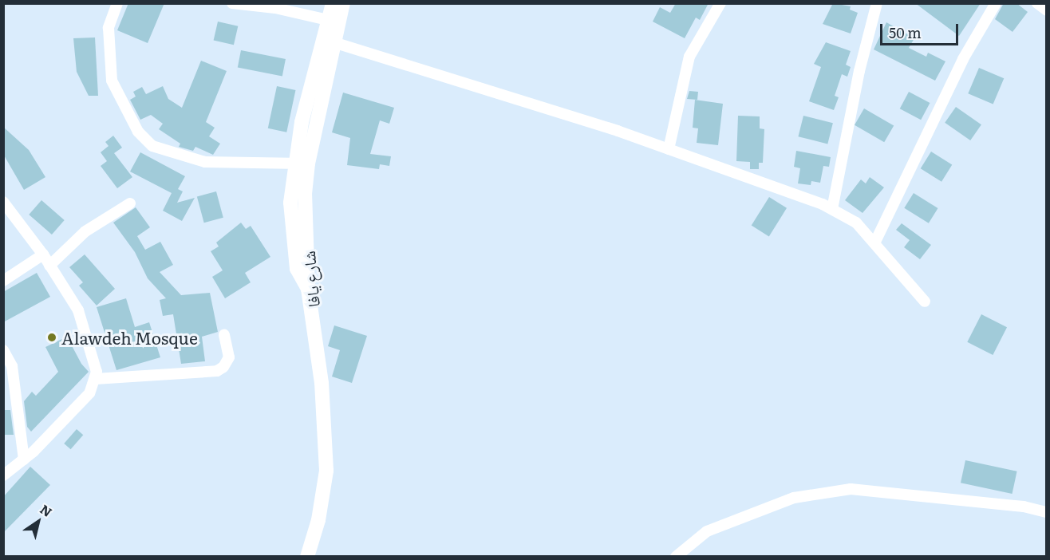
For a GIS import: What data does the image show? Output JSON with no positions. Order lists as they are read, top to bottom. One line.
{"streets":{"street":["شارع يافا"]},"places":["Alawdeh Mosque"],"scale_bar":"50 m","north":"top right"}
